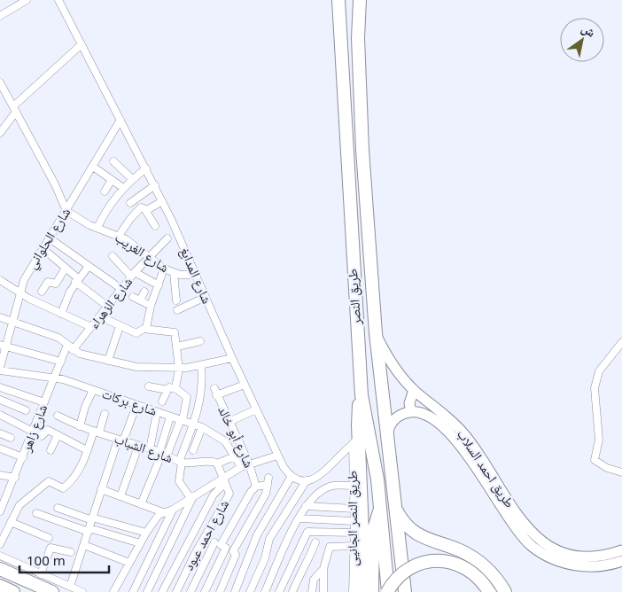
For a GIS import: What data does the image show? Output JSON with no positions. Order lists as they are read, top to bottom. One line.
{"streets":{"highway":["طريق النصر"],"street":["شارع الحلواني","شارع الغريب","شارع المدابغ","شارع الزهراء","شارع بركات","شارع زاهر","شارع أبو خالد","شارع الشباب","طريق احمد السلاب","طريق النصر الجانيى","شارع احمد عبود"]},"crossings":[["شارع الحلواني","شارع الغريب"],["شارع الحلواني","شارع المدابغ"],["شارع الحلواني","شارع بركات"],["شارع الغريب","شارع المدابغ"],["شارع الغريب","شارع الزهراء"],["شارع المدابغ","شارع أبو خالد"],["طريق النصر","طريق احمد السلاب"],["شارع بركات","شارع زاهر"]],"scale_bar":"100 m","north":"top right"}
